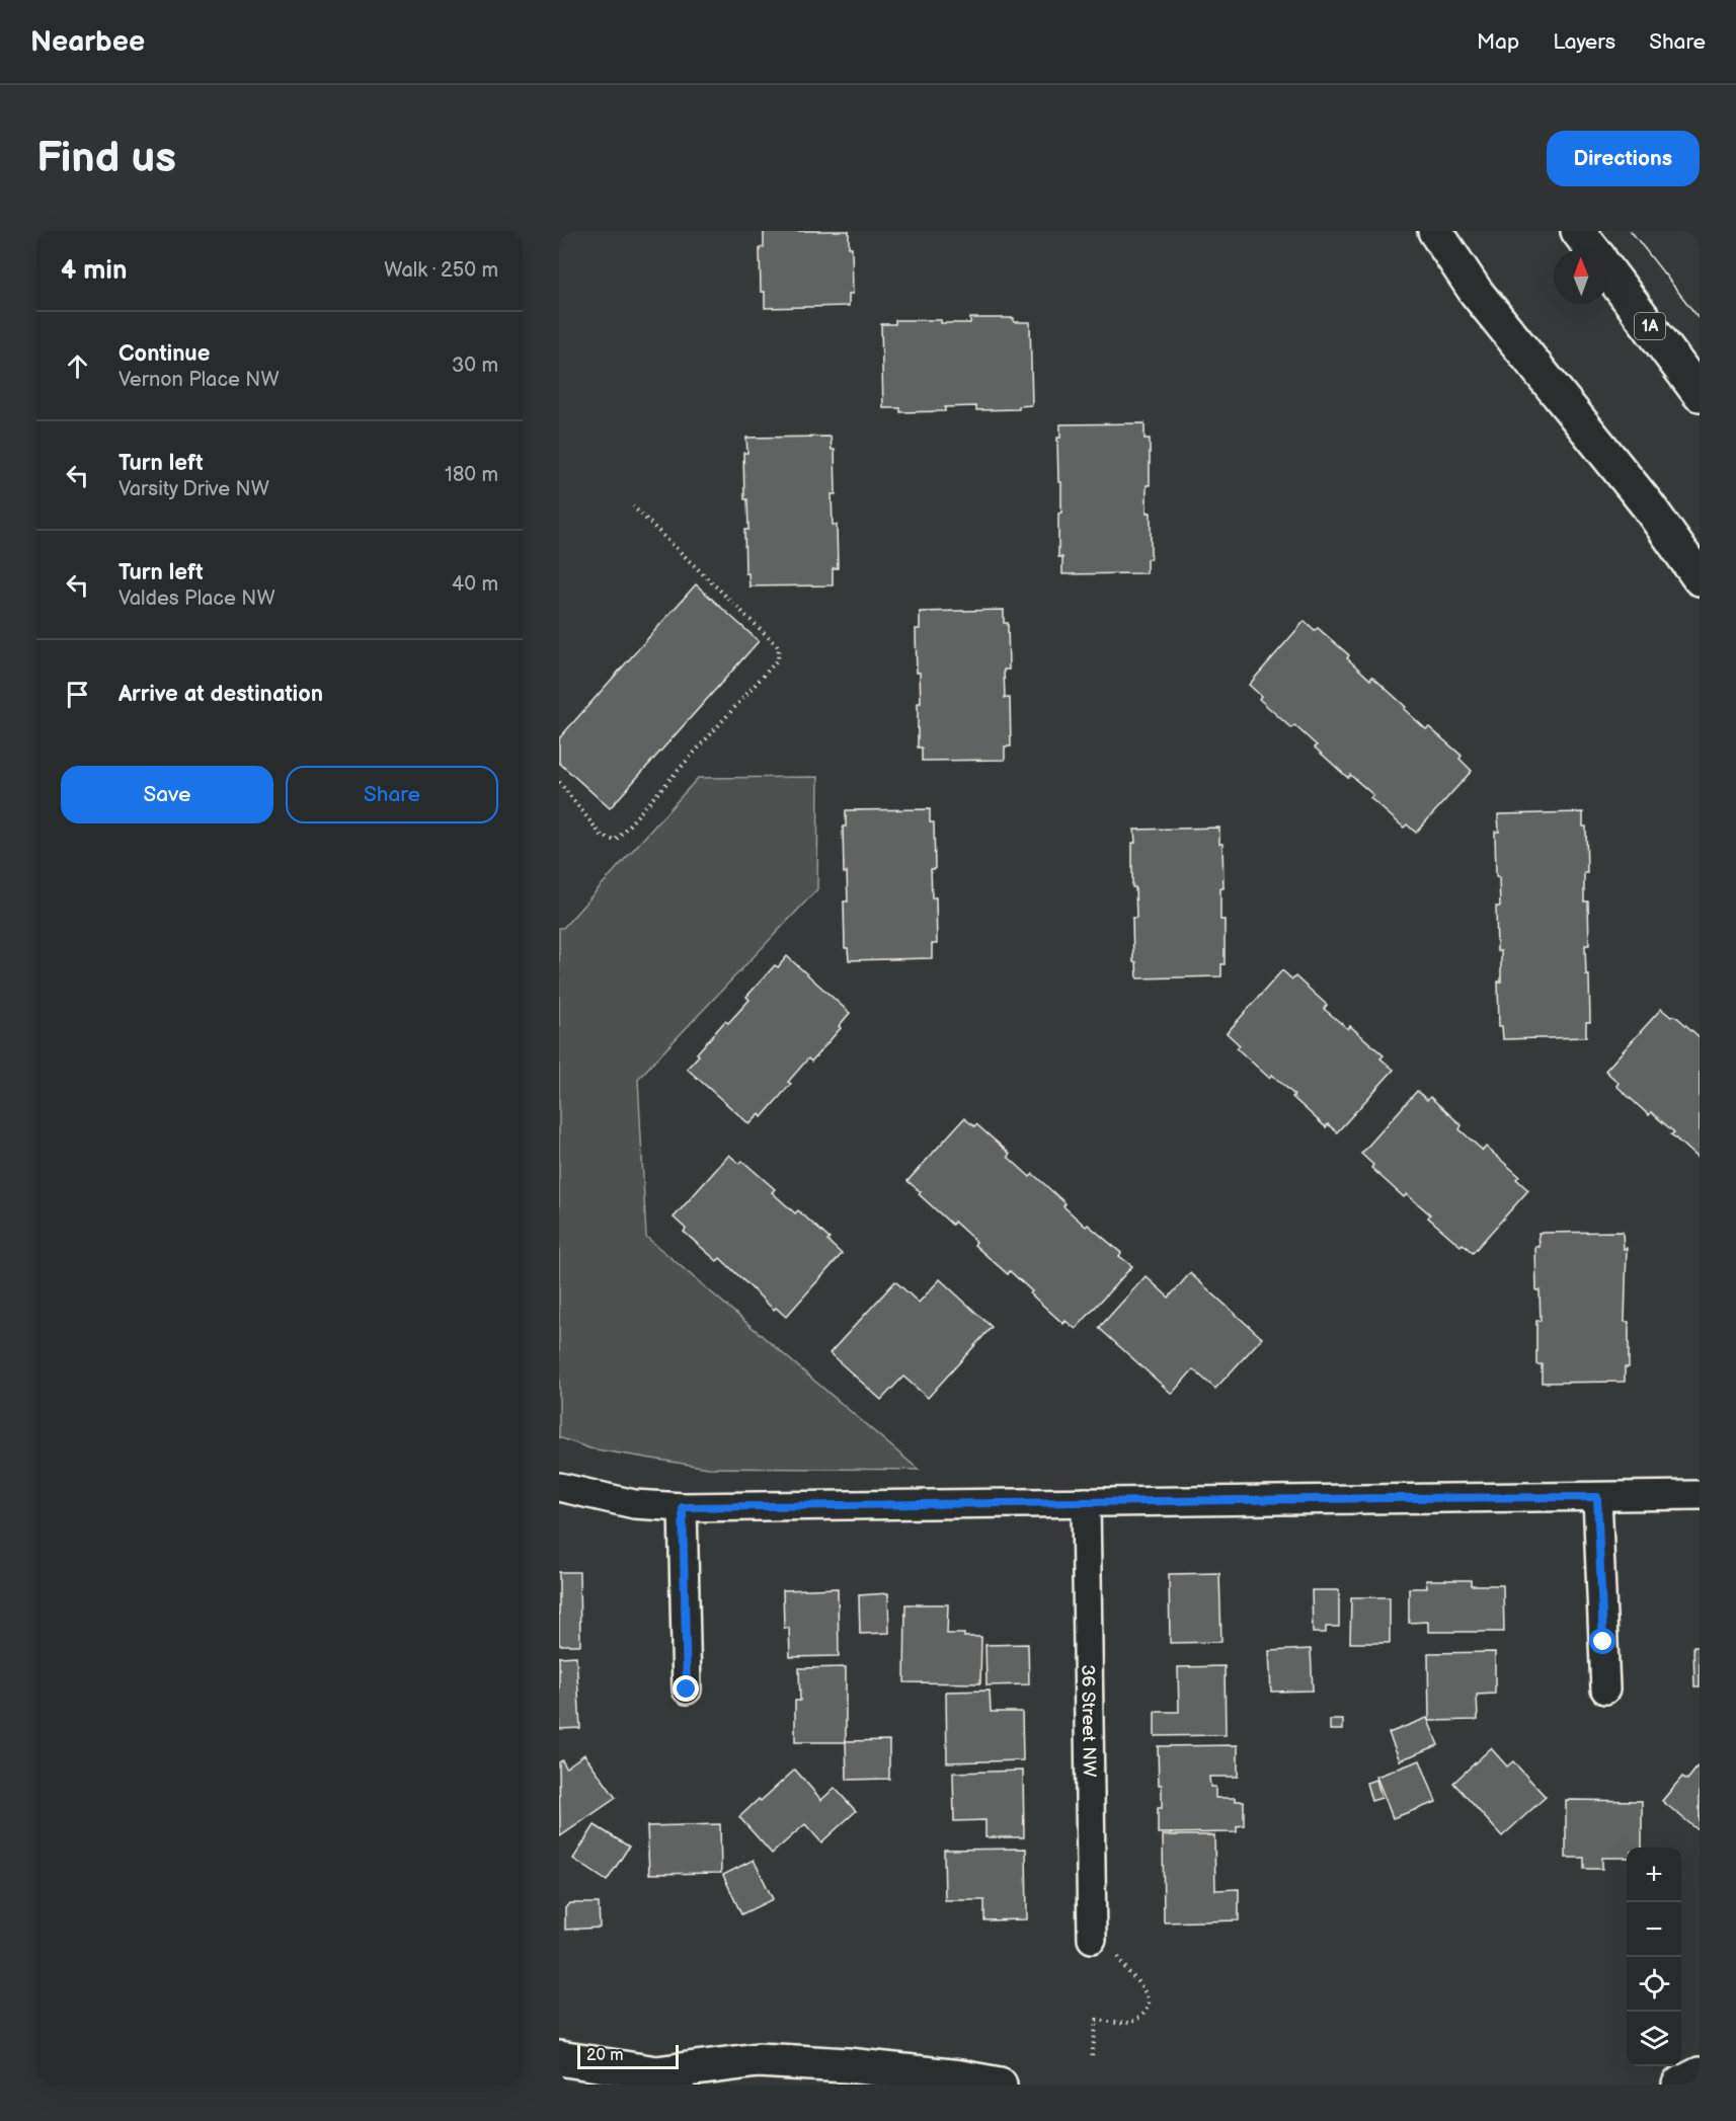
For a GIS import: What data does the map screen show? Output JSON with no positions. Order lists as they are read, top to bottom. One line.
{"streets":{"main road":["1A"],"street":["36 Street NW"]},"scale_bar":"20 m","north":"top","page":{"header":"Nearbee","nav":["Map","Layers","Share"],"buttons":["Directions",["Save","Share"]],"title":"Find us","heading":["4 min","Walk · 250 m"],"list":[["Continue","Vernon Place NW","30 m"],["Turn left","Varsity Drive NW","180 m"],["Turn left","Valdes Place NW","40 m"],"Arrive at destination"],"map_buttons":["+","−"],"scale":"20 m"}}
